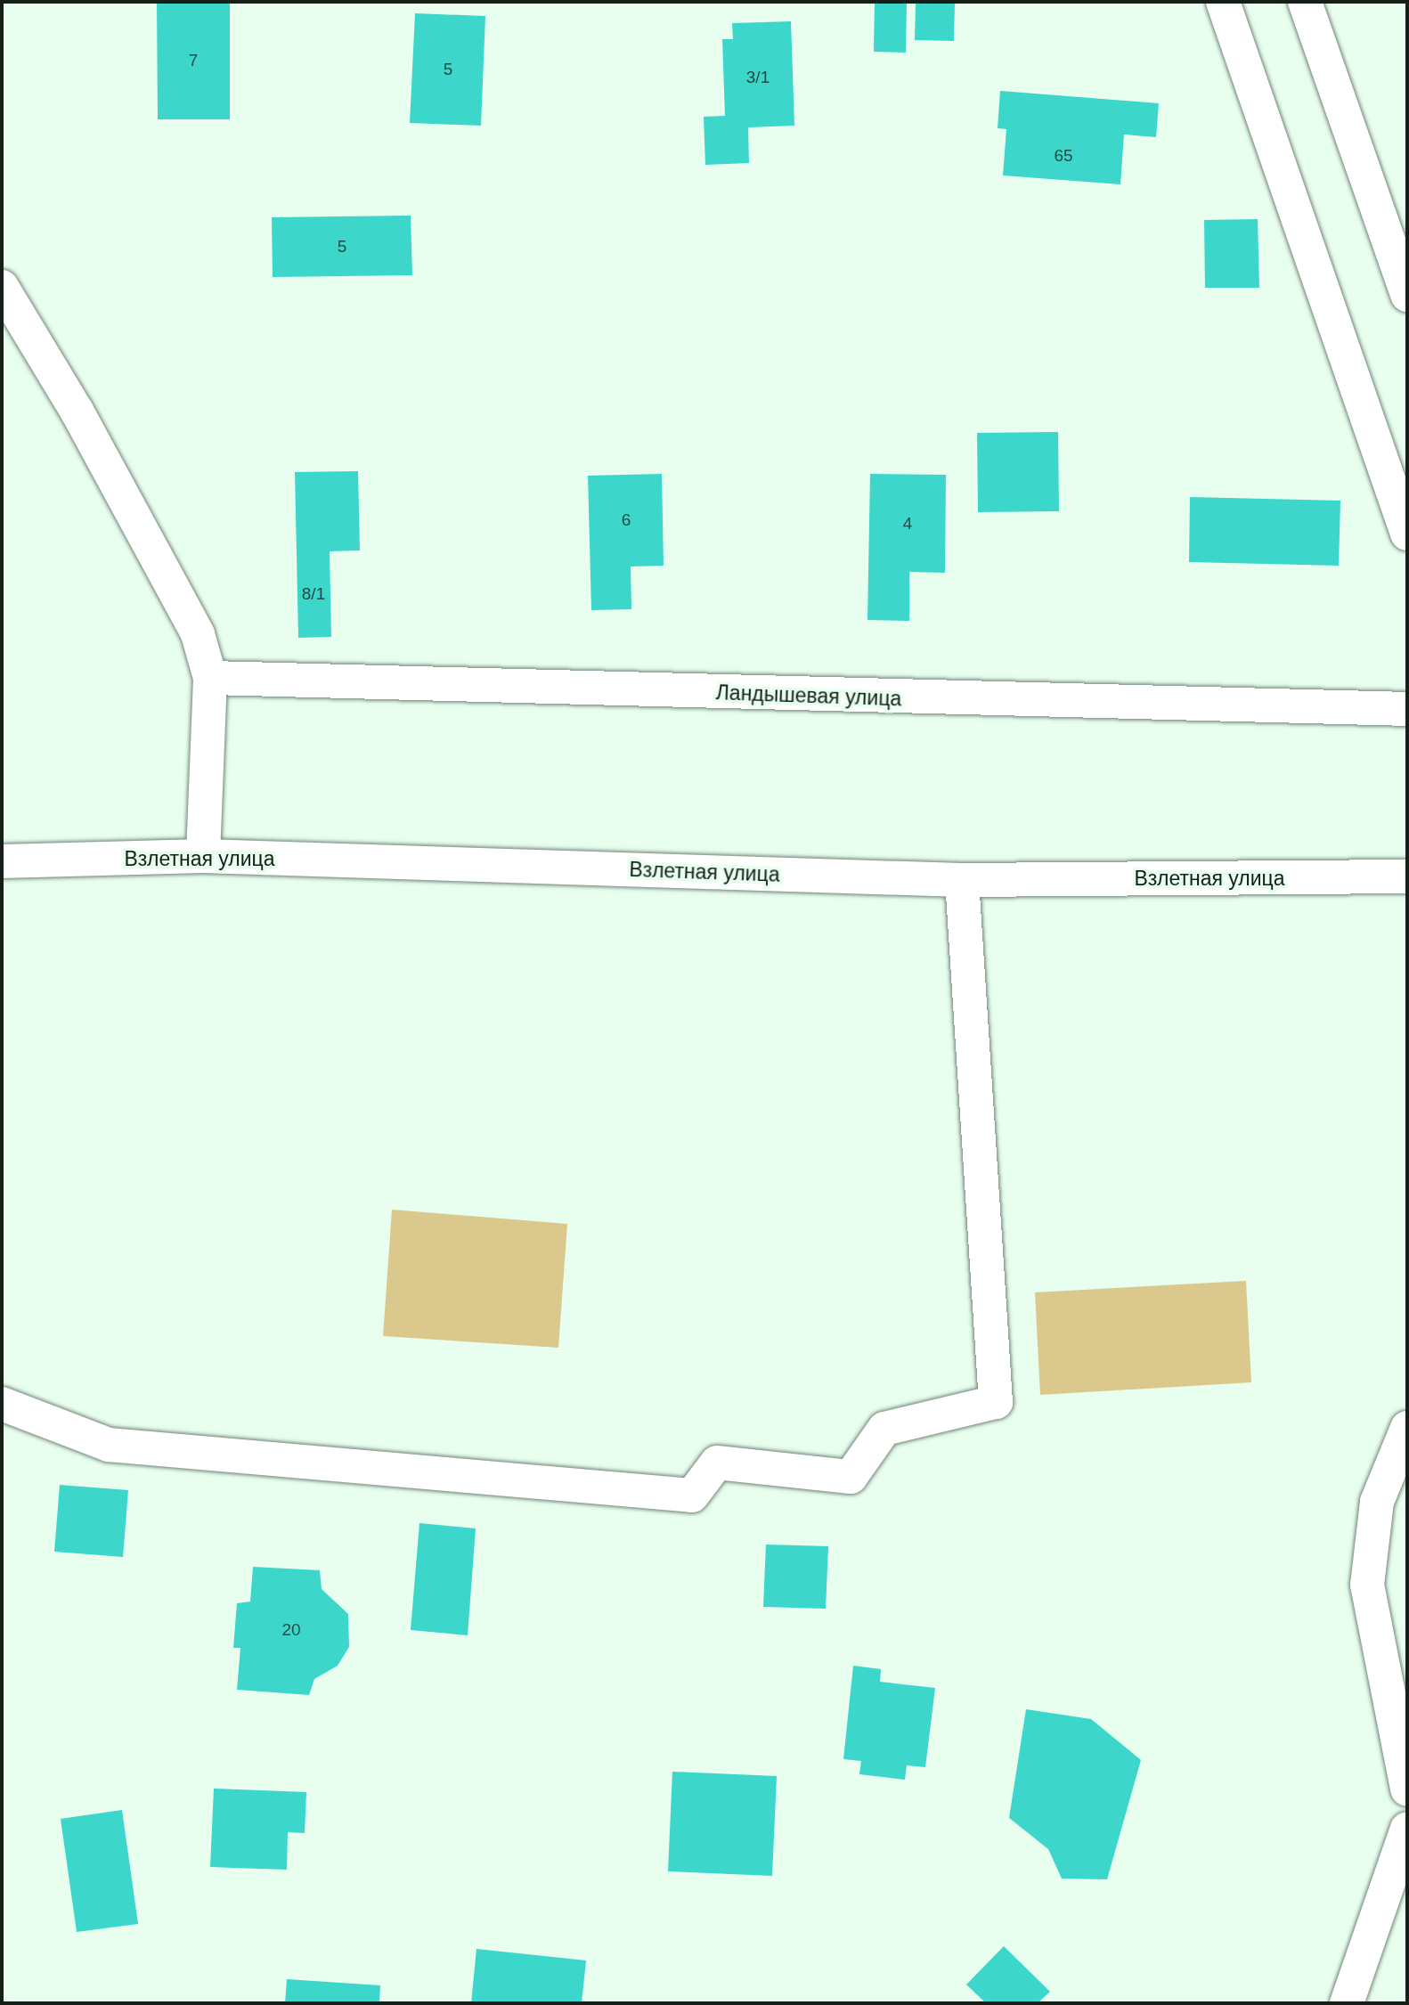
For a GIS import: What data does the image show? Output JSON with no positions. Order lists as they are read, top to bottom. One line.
{"streets":{"street":["Ландышевая улица","Взлетная улица"]},"house_numbers":["7","5","3/1","65","5","6","4","8/1","20"]}
